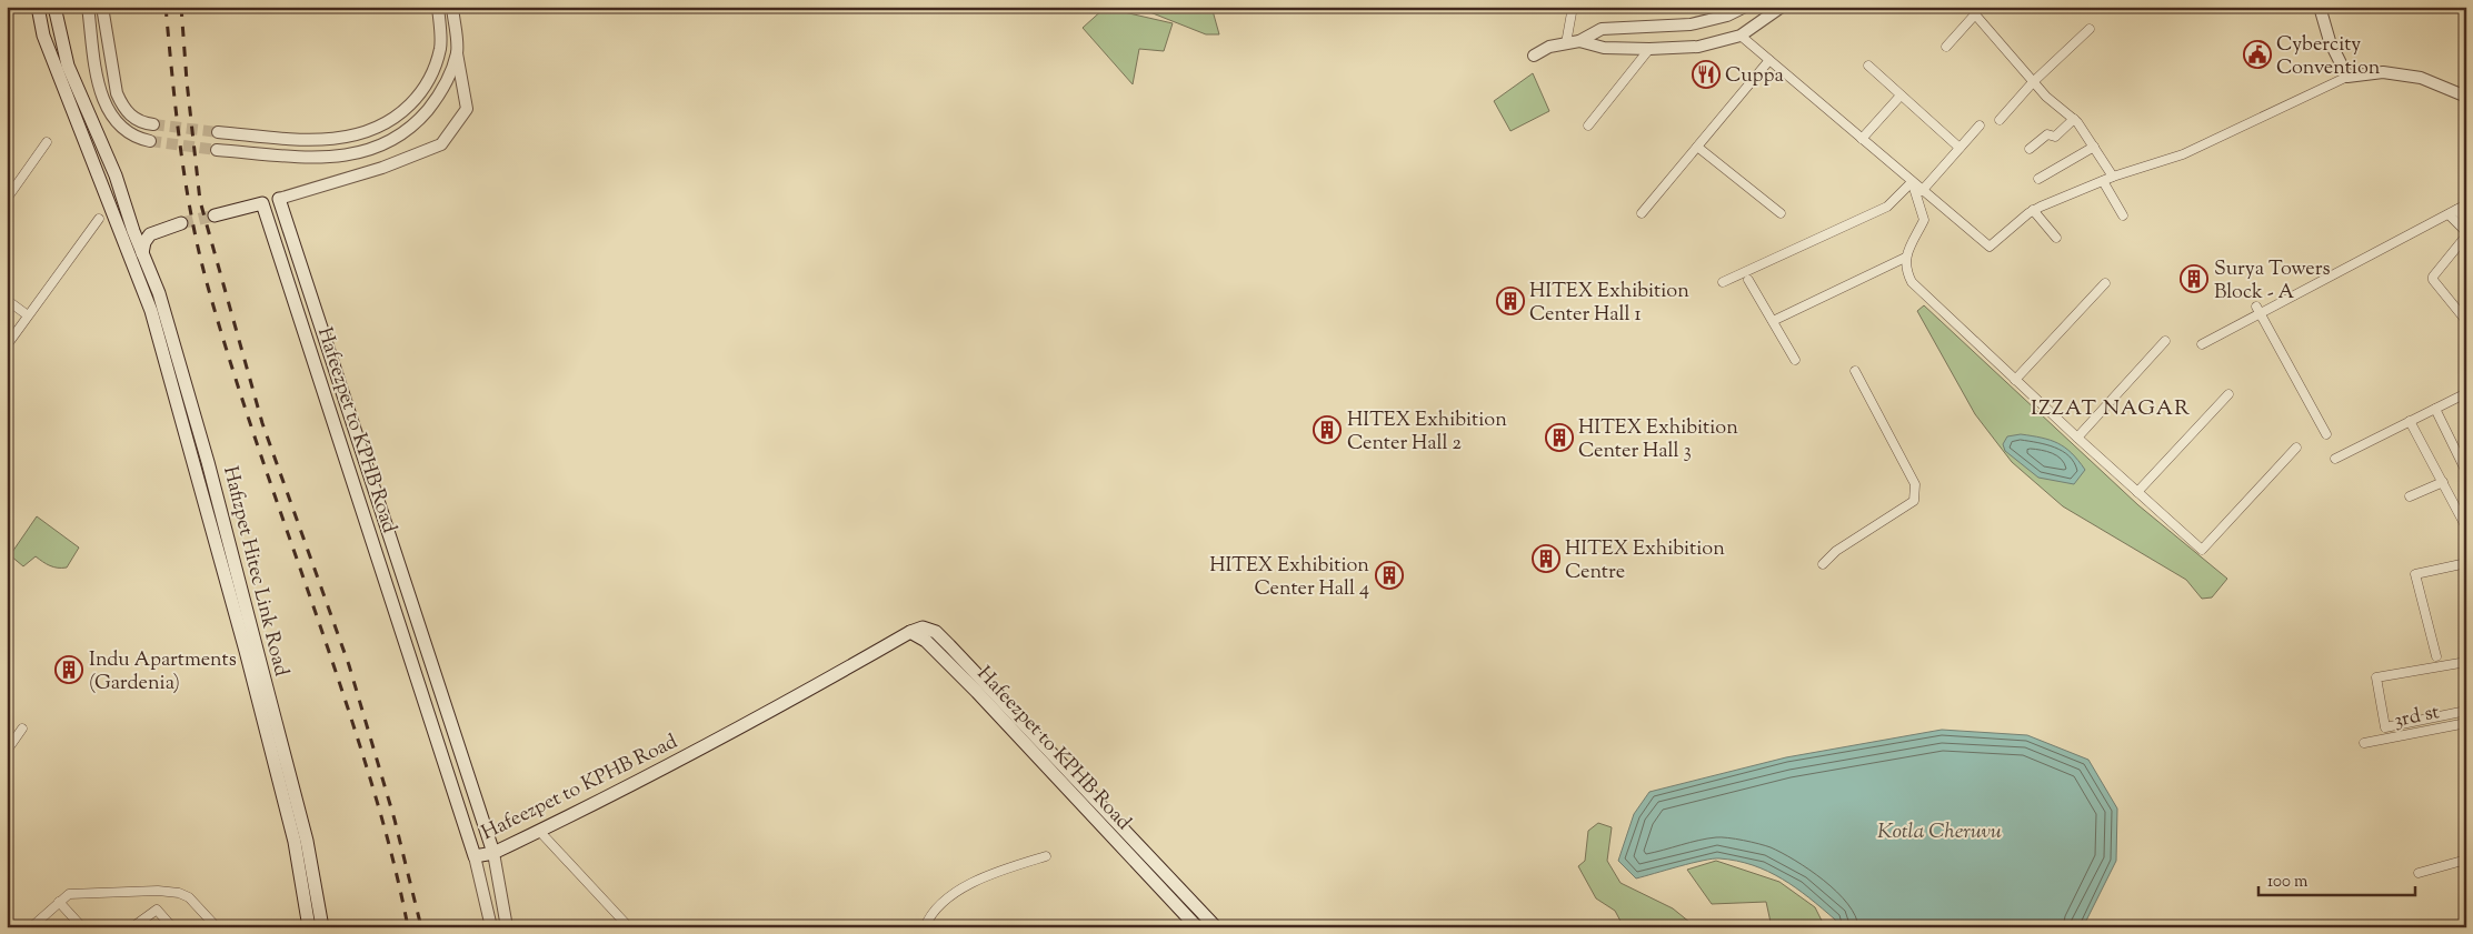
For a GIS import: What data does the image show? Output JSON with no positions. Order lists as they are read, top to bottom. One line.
{"streets":{"main road":["Hafeezpet to KPHB Road","Hafizpet Hitec Link Road"],"street":["3rd st"]},"districts":["IZZAT NAGAR"],"water":["Kotla Cheruvu"],"places":{"public building":["Cybercity Convention"],"restaurant":["Cuppa"],"building":["Surya Towers Block - A","HITEX Exhibition Center Hall 1","HITEX Exhibition Center Hall 2","HITEX Exhibition Center Hall 3","HITEX Exhibition Centre","HITEX Exhibition Center Hall 4","Indu Apartments (Gardenia)"]},"scale_bar":"100 m"}
